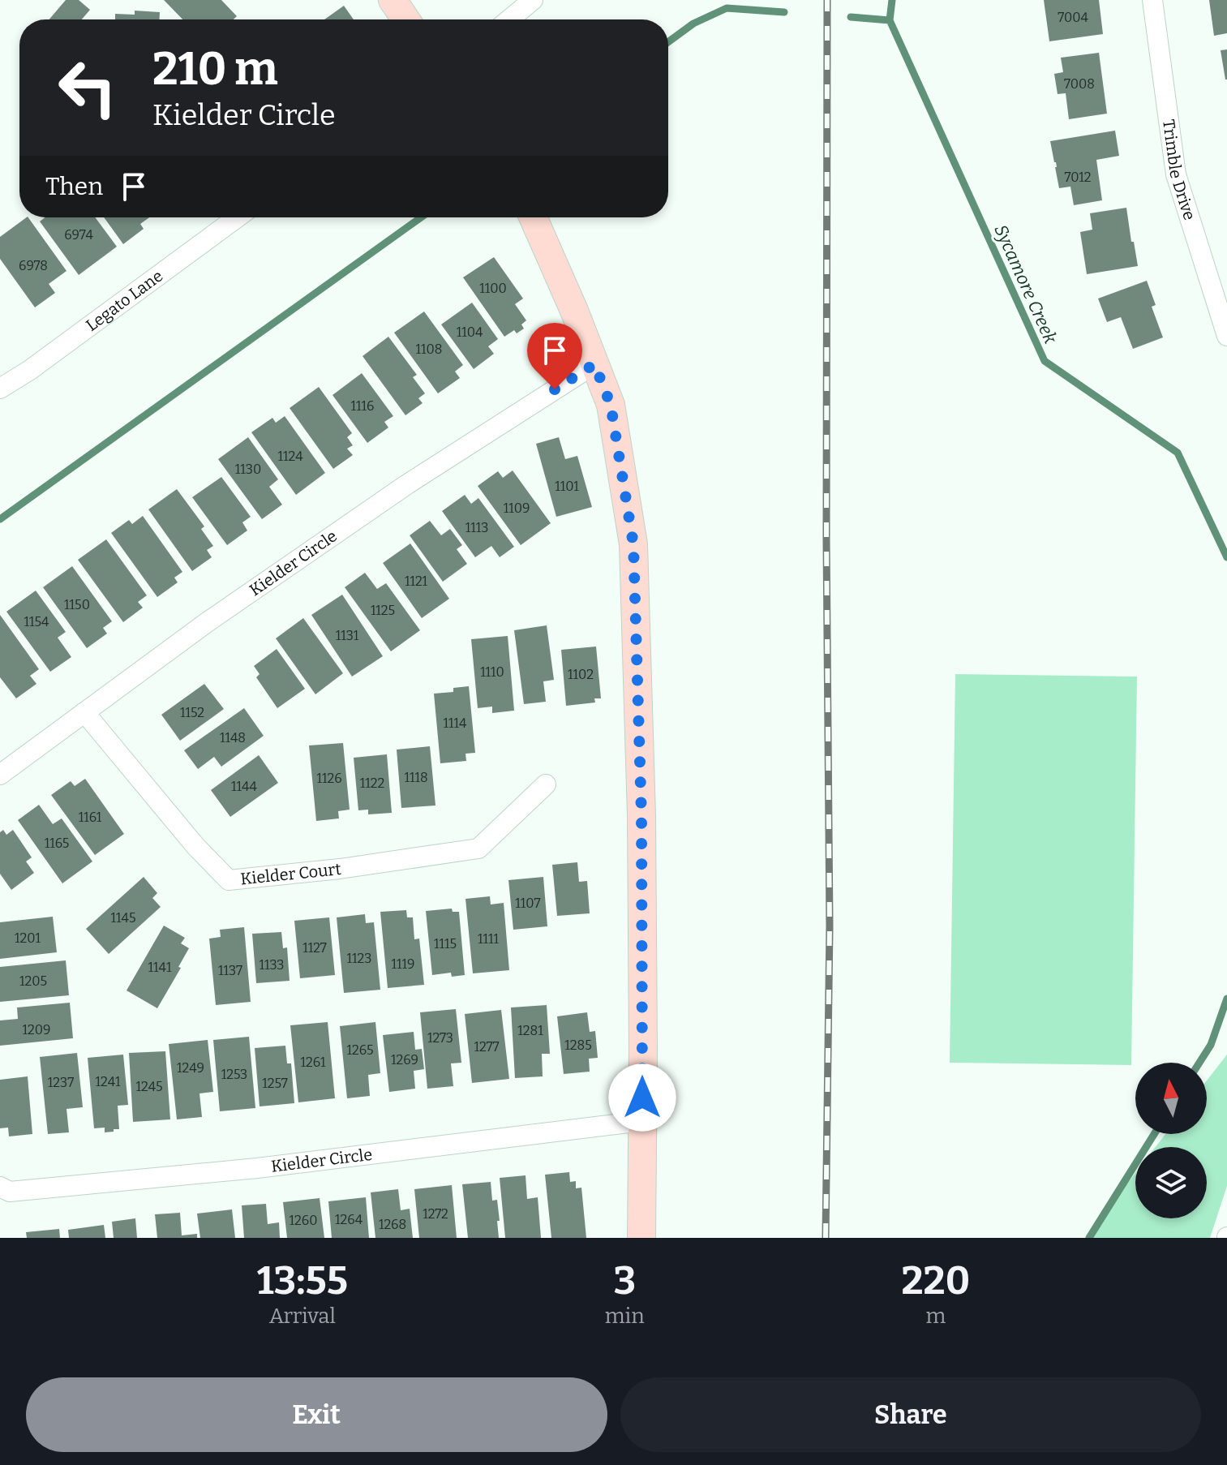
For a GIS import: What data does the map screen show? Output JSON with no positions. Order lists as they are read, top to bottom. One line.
{"streets":{"street":["Trimble Drive","Legato Lane","Kielder Circle","Kielder Court"]},"crossings":[["Kielder Circle","Kielder Court"]],"water":["Sycamore Creek"],"house_numbers":["7004","7008","7012","6974","6978","1100","1104","1108","1116","1124","1130","1101","1109","1113","1121","1150","1125","1154","1131","1110","1102","1152","1114","1148","1118","1126","1122","1144","1161","1165","1107","1145","1201","1111","1115","1127","1123","1119","1133","1141","1137","1205","1209","1281","1273","1285","1277","1265","1269","1261","1249","1253","1241","1237","1257","1245","1272","1264","1260","1268"],"north":"top","page":{"turn":["210 m","Kielder Circle"],"then":"Then","eta":["13:55","Arrival","3","min","220","m"],"buttons":["Exit","Share"]}}
